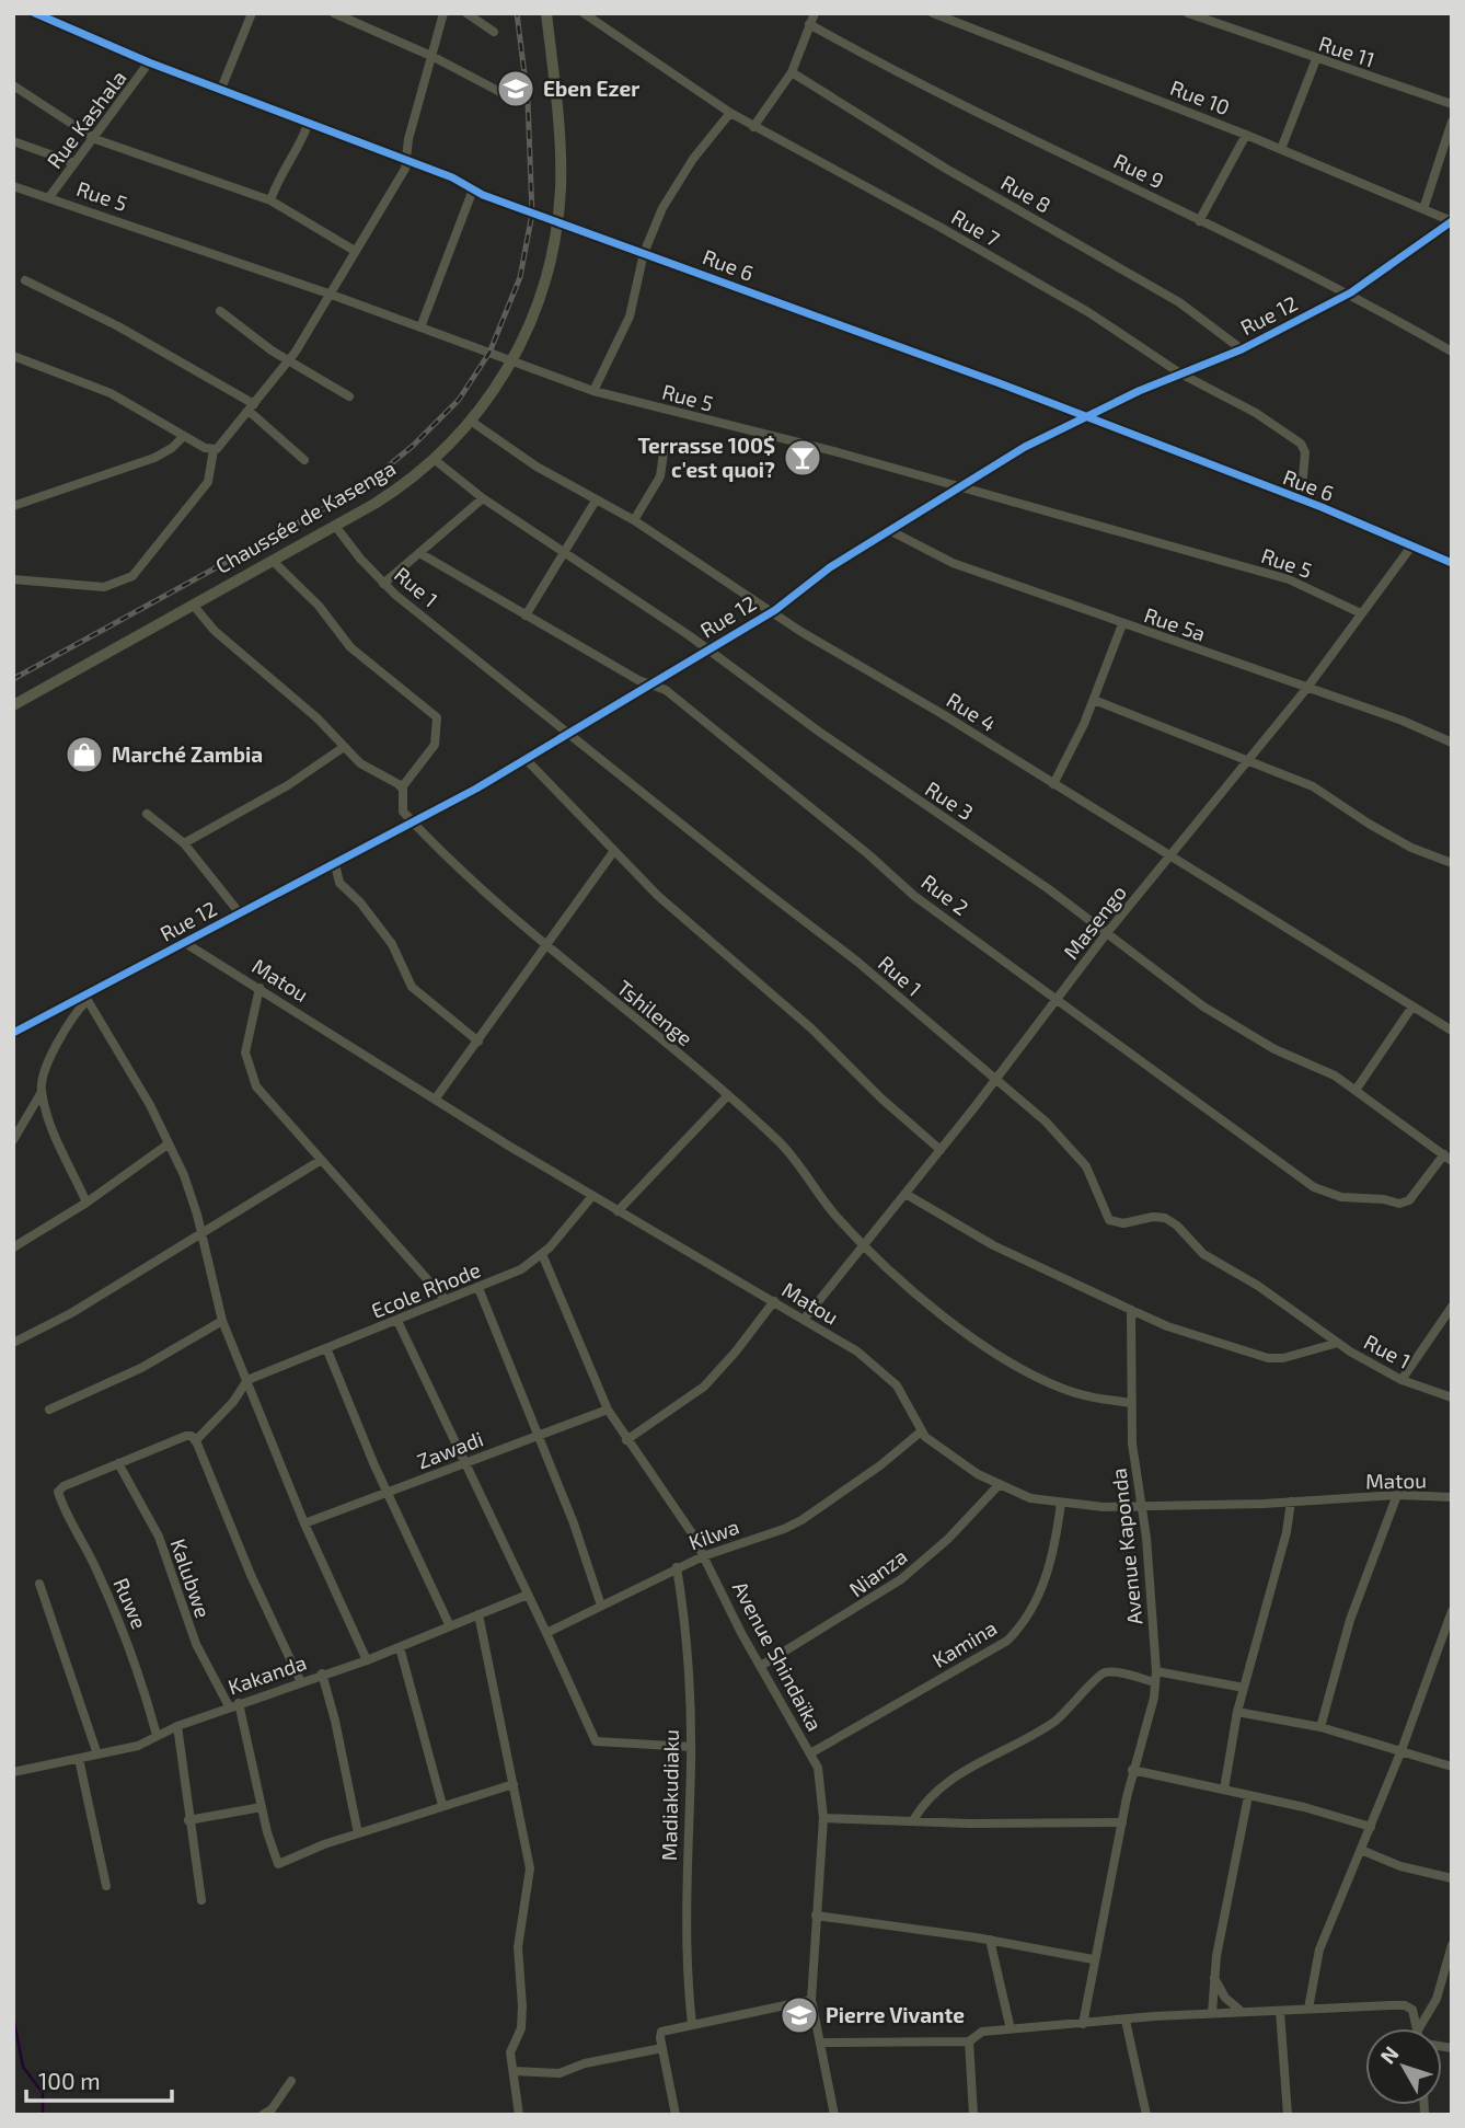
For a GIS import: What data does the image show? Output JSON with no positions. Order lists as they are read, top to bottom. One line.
{"streets":{"main road":["Chaussée de Kasenga"],"street":["Rue 11","Rue 10","Rue Kashala","Rue 9","Rue 8","Rue 5","Rue 7","Rue 6","Rue 12","Rue 1","Rue 5a","Rue 4","Rue 3","Rue 2","Masengo","Matou","Tshilenge","Ecole Rhode","Zawadi","Kilwa","Avenue Kaponda","Nianza","Kalubwe","Ruwe","Kamina","Avenue Shindaïka","Kakanda","Madiakudiaku"]},"crossings":[["Rue 10","Rue 12"],["Rue Kashala","Rue 5"],["Rue Kashala","Rue 6"],["Rue 9","Rue 12"],["Rue 8","Rue 12"],["Rue 5","Rue 12"],["Rue 5","Chaussée de Kasenga"],["Rue 5","Masengo"],["Rue 7","Rue 6"],["Rue 7","Rue 12"],["Rue 6","Rue 12"],["Rue 6","Chaussée de Kasenga"],["Rue 6","Masengo"],["Rue 12","Rue 1"],["Rue 12","Rue 5a"],["Rue 12","Rue 4"],["Rue 12","Rue 3"],["Rue 12","Rue 2"],["Rue 12","Matou"],["Rue 12","Tshilenge"],["Chaussée de Kasenga","Rue 1"],["Chaussée de Kasenga","Rue 4"],["Chaussée de Kasenga","Rue 3"],["Rue 1","Masengo"],["Rue 5a","Masengo"],["Rue 4","Masengo"],["Rue 3","Rue 2"],["Rue 3","Masengo"],["Rue 2","Masengo"],["Masengo","Matou"],["Masengo","Tshilenge"],["Matou","Ecole Rhode"],["Matou","Kilwa"],["Matou","Avenue Kaponda"],["Matou","Nianza"],["Matou","Kamina"],["Tshilenge","Avenue Kaponda"],["Ecole Rhode","Avenue Shindaïka"],["Zawadi","Avenue Shindaïka"],["Kilwa","Avenue Shindaïka"],["Kilwa","Madiakudiaku"],["Nianza","Avenue Shindaïka"],["Kalubwe","Ruwe"],["Kalubwe","Kakanda"],["Ruwe","Kakanda"],["Kamina","Avenue Shindaïka"]],"places":{"school or university":["Eben Ezer","Pierre Vivante"],"bar":["Terrasse 100$ c'est quoi?"],"shop":["Marché Zambia"]},"scale_bar":"100 m","north":"top left"}
